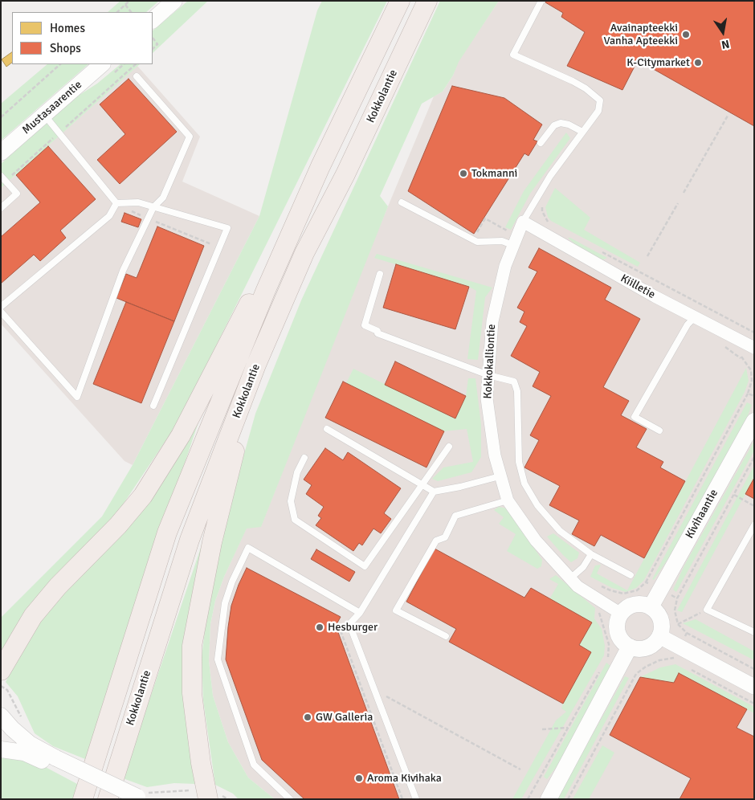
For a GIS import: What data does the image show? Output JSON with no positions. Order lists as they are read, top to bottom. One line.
{"streets":{"highway":["Kokkolantie"],"main road":["Mustasaarentie","Kivihaantie"],"street":["Kiilletie","Kokkokalliontie"]},"crossings":[["Kiilletie","Kokkokalliontie"],["Kokkokalliontie","Kivihaantie"]],"places":["Avainapteekki Vanha Apteekki","K-Citymarket","Tokmanni","Hesburger","GW Galleria","Aroma Kivihaka"],"legend":["Homes","Shops"],"north":"bottom"}
